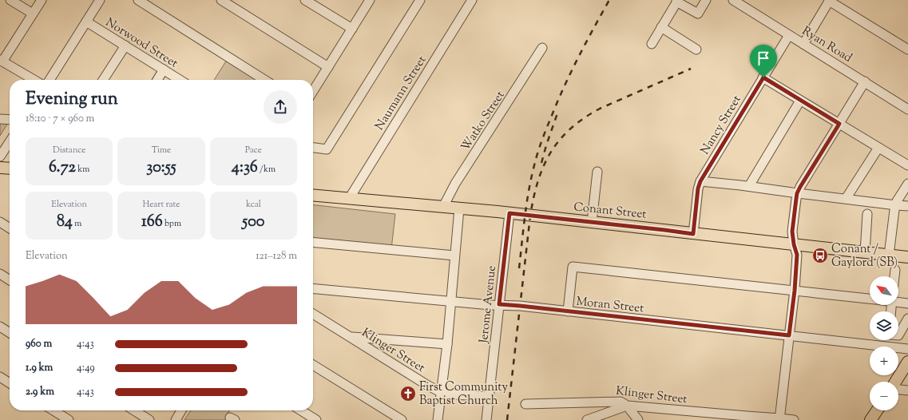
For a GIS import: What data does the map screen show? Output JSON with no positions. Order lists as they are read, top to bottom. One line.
{"streets":{"main road":["Conant Street"],"street":["Norwood Street","Ryan Road","Naumann Street","Watko Street","Nancy Street","Jerome Avenue","Moran Street","Klinger Street"]},"crossings":[["Ryan Road","Nancy Street"],["Naumann Street","Conant Street"],["Watko Street","Conant Street"],["Nancy Street","Conant Street"],["Conant Street","Jerome Avenue"],["Jerome Avenue","Moran Street"],["Jerome Avenue","Klinger Street"]],"places":{"bus stop":["Conant / Gaylord (SB)"],"church":["First Community Baptist Church"]},"north":"top left","page":{"heading":["Evening run","18:10 · 7 × 960 m"],"stats":[["Distance","6.72 km"],["Time","30:55"],["Pace","4:36 /km"],["Elevation","84 m"],["Heart rate","166 bpm"],["kcal","500"]],"chart":["Elevation","121–128 m"],"map_buttons":["+","−"],"list":[{"name":"960 m","note":"4:43"},{"name":"1.9 km","note":"4:49"},{"name":"2.9 km","note":"4:43"}]}}
